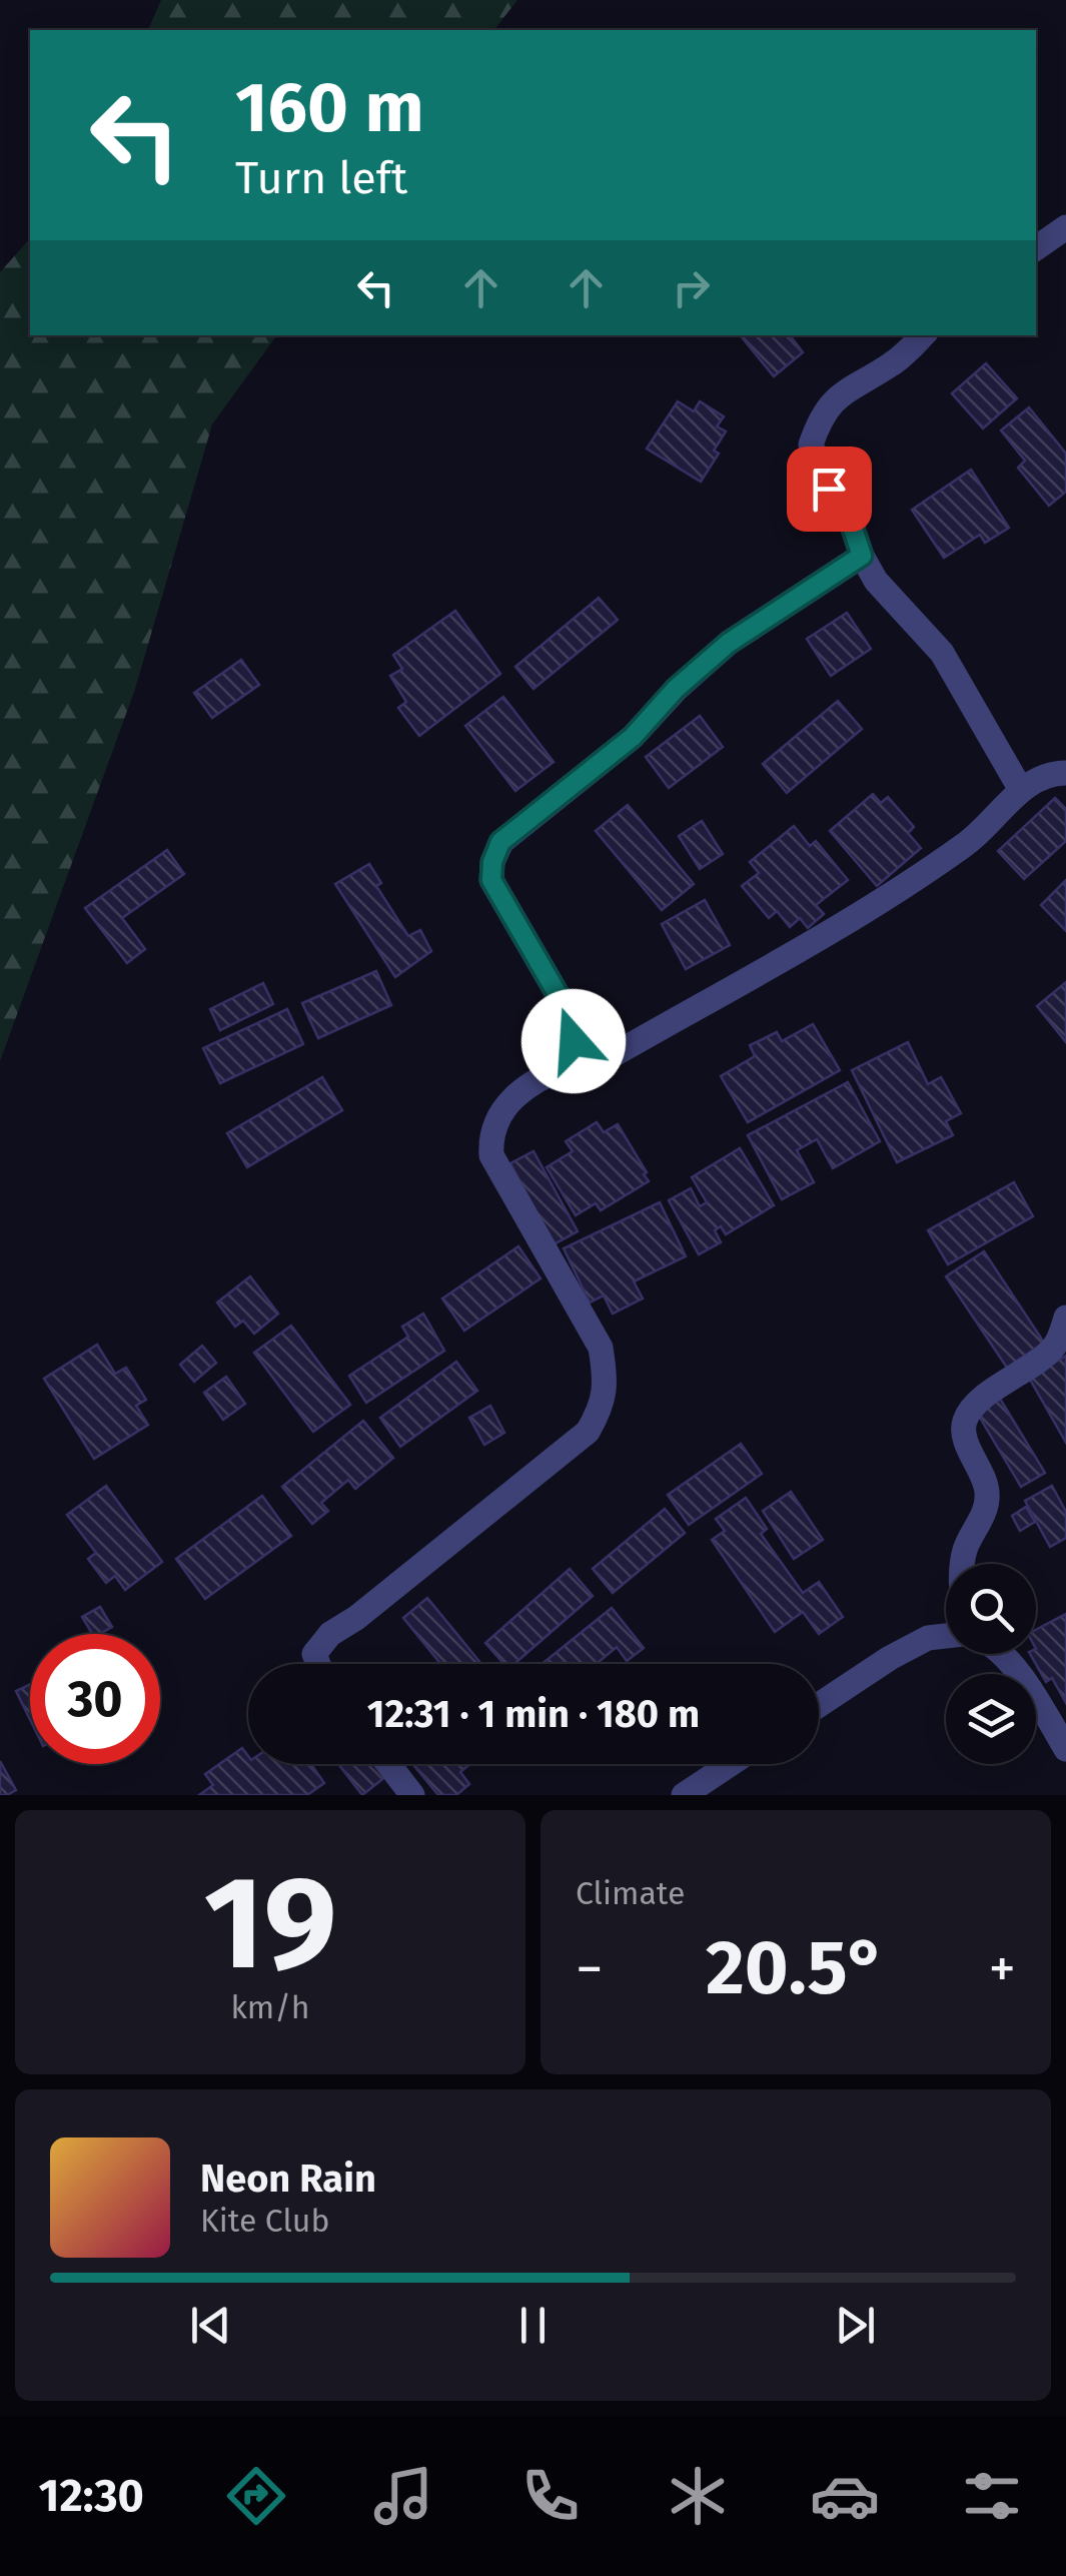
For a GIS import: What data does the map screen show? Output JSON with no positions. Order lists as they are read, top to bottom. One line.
{"page":{"turn":["160 m","Turn left"],"limit":"30","trip":"12:31 · 1 min · 180 m","tile":[["19","km/h"],"Climate"],"heat":["−","20.5°","+"],"song":["Neon Rain","Kite Club"],"tabs":"12:30"}}
